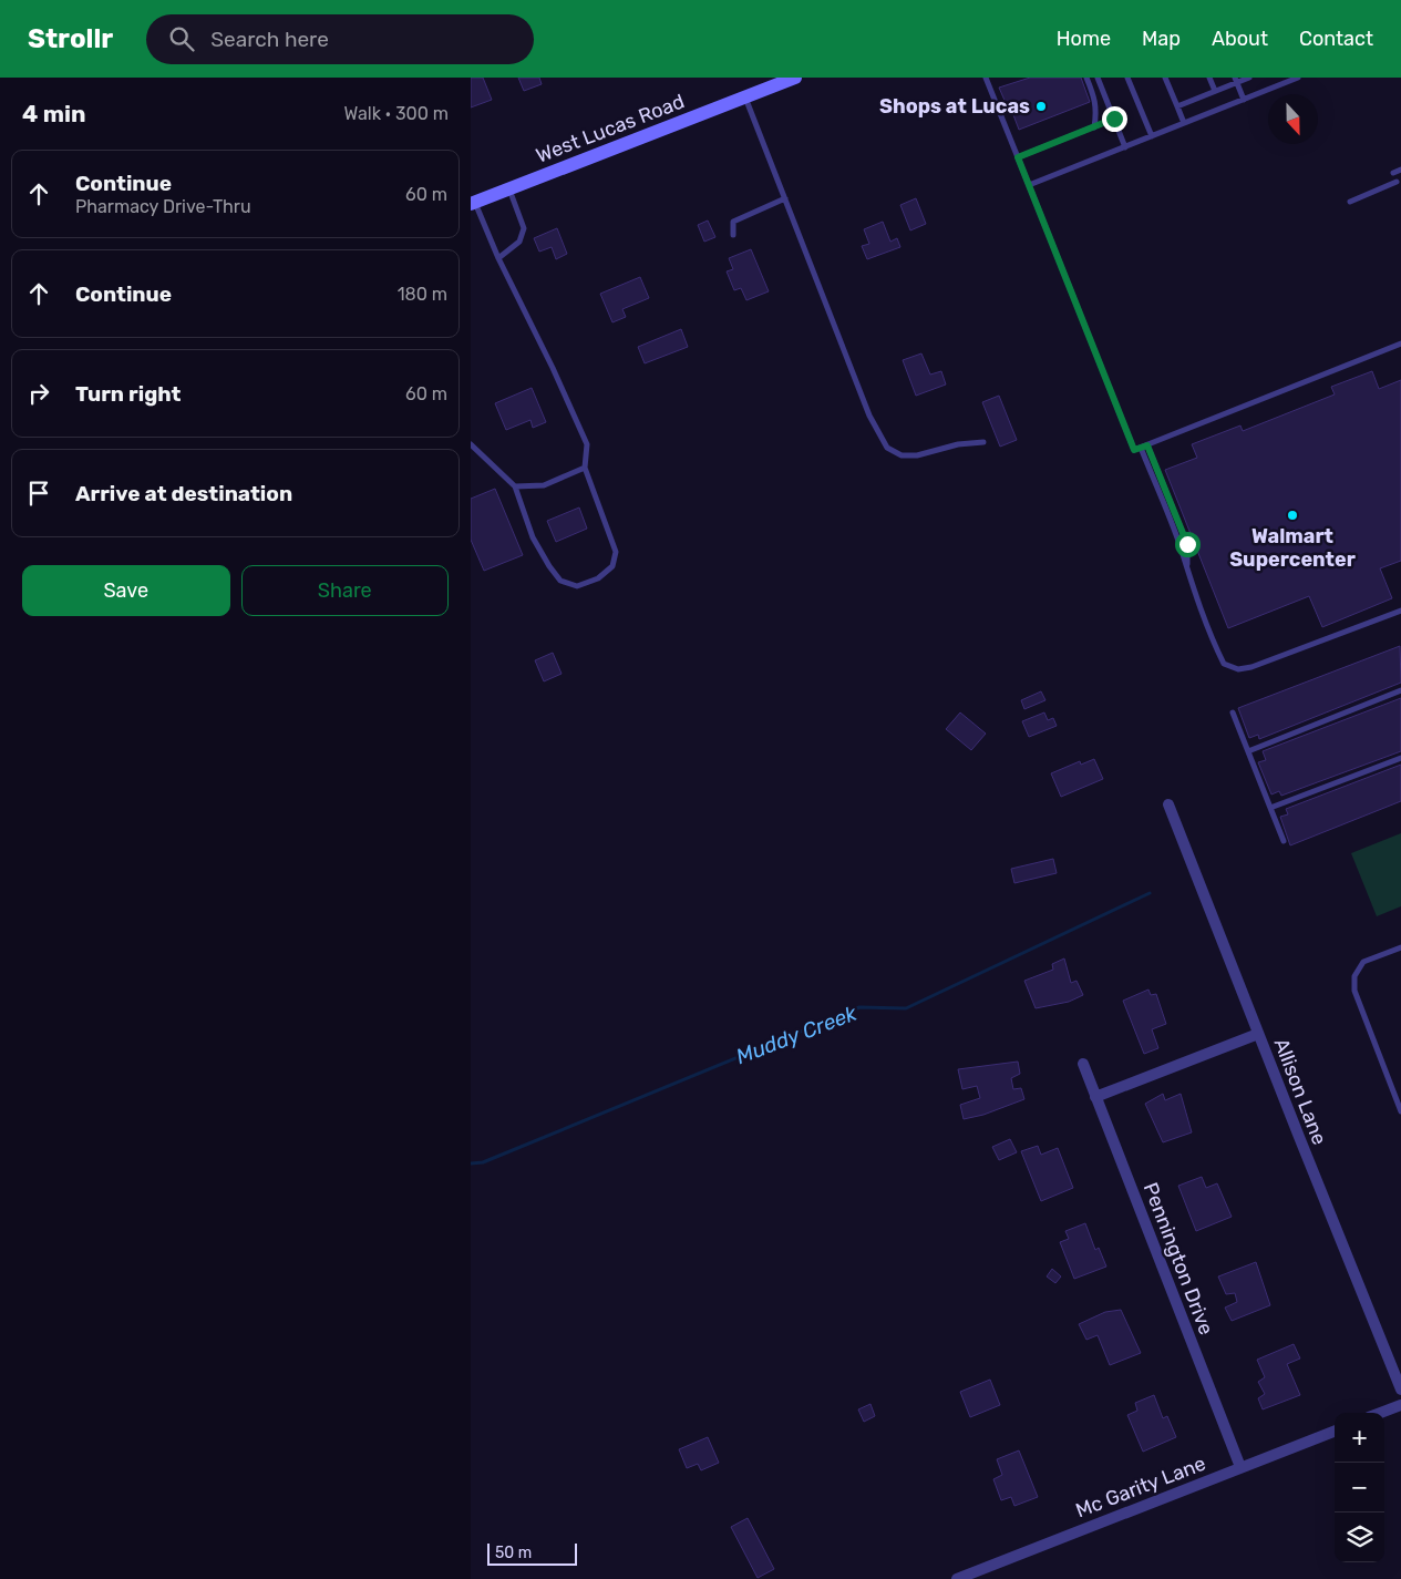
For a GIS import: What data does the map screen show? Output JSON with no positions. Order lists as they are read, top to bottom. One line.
{"streets":{"main road":["West Lucas Road"],"street":["Allison Lane","Pennington Drive","Mc Garity Lane"]},"crossings":[["Pennington Drive","Mc Garity Lane"]],"water":["Muddy Creek"],"places":["Shops at Lucas","Walmart Supercenter"],"scale_bar":"50 m","north":"bottom","page":{"header":"Strollr","search":"Search here","nav":["Home","Map","About","Contact"],"heading":["4 min","Walk · 300 m"],"list":[["Continue","Pharmacy Drive-Thru","60 m"],["Continue","180 m"],["Turn right","60 m"],"Arrive at destination"],"buttons":["Save","Share"],"map_buttons":["+","−"],"scale":"50 m"}}
